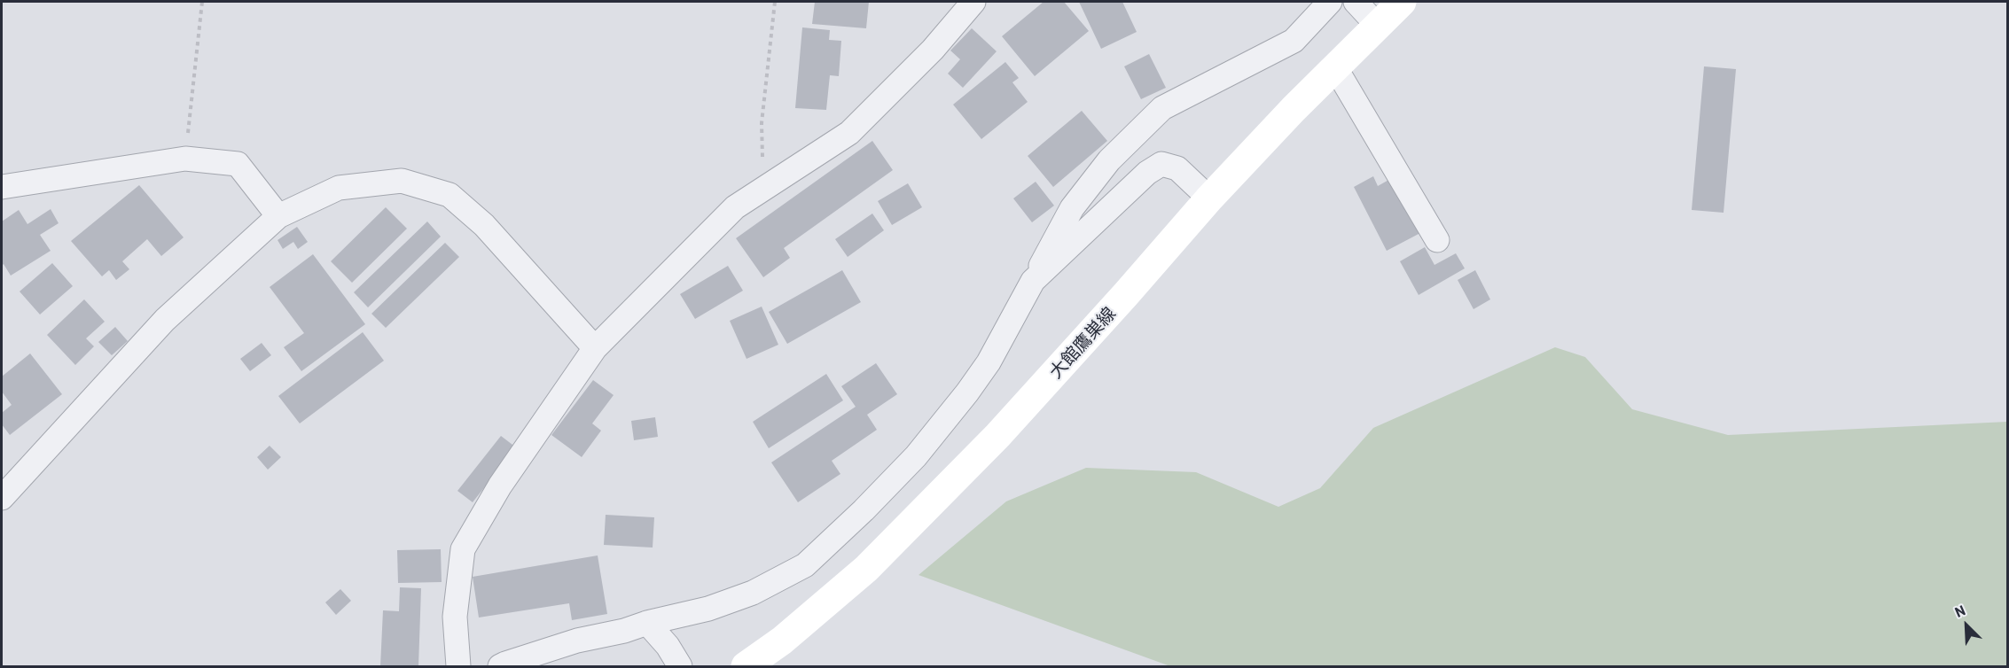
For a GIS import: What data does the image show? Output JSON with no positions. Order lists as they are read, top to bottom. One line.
{"streets":{"main road":["大館鷹巣線"]},"north":"top left"}
